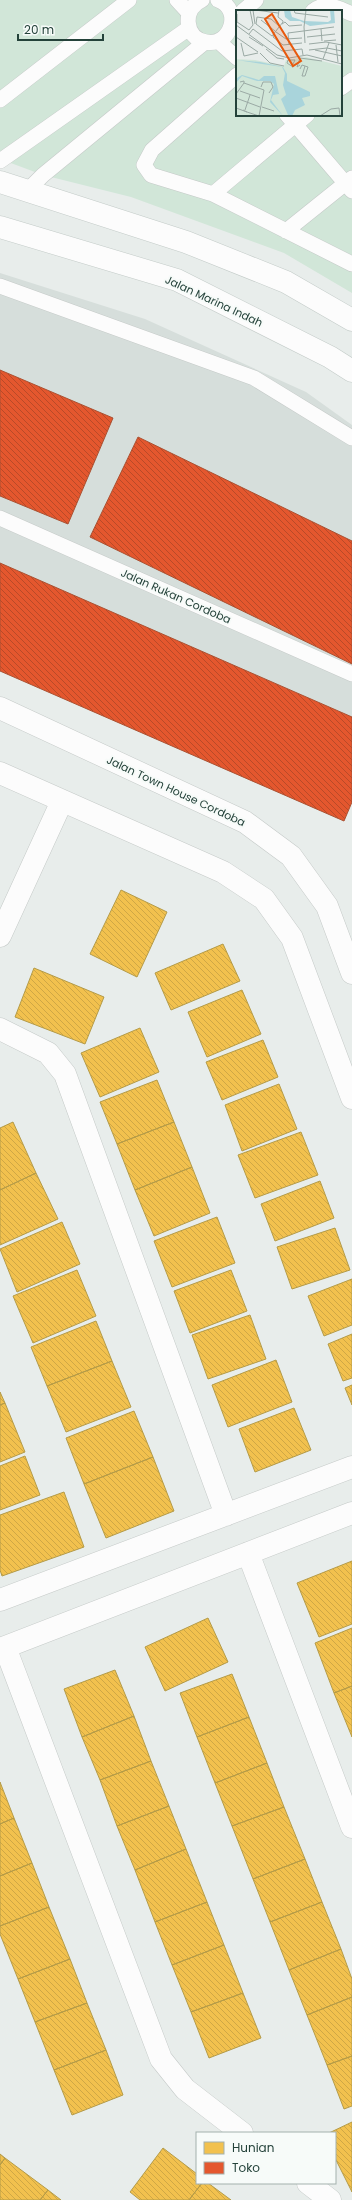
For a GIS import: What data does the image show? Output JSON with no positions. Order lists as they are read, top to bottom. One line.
{"streets":{"street":["Jalan Marina Indah","Jalan Town House Cordoba"],"lane":["Jalan Rukan Cordoba"]},"legend":["Hunian","Toko"],"scale_bar":"20 m"}
